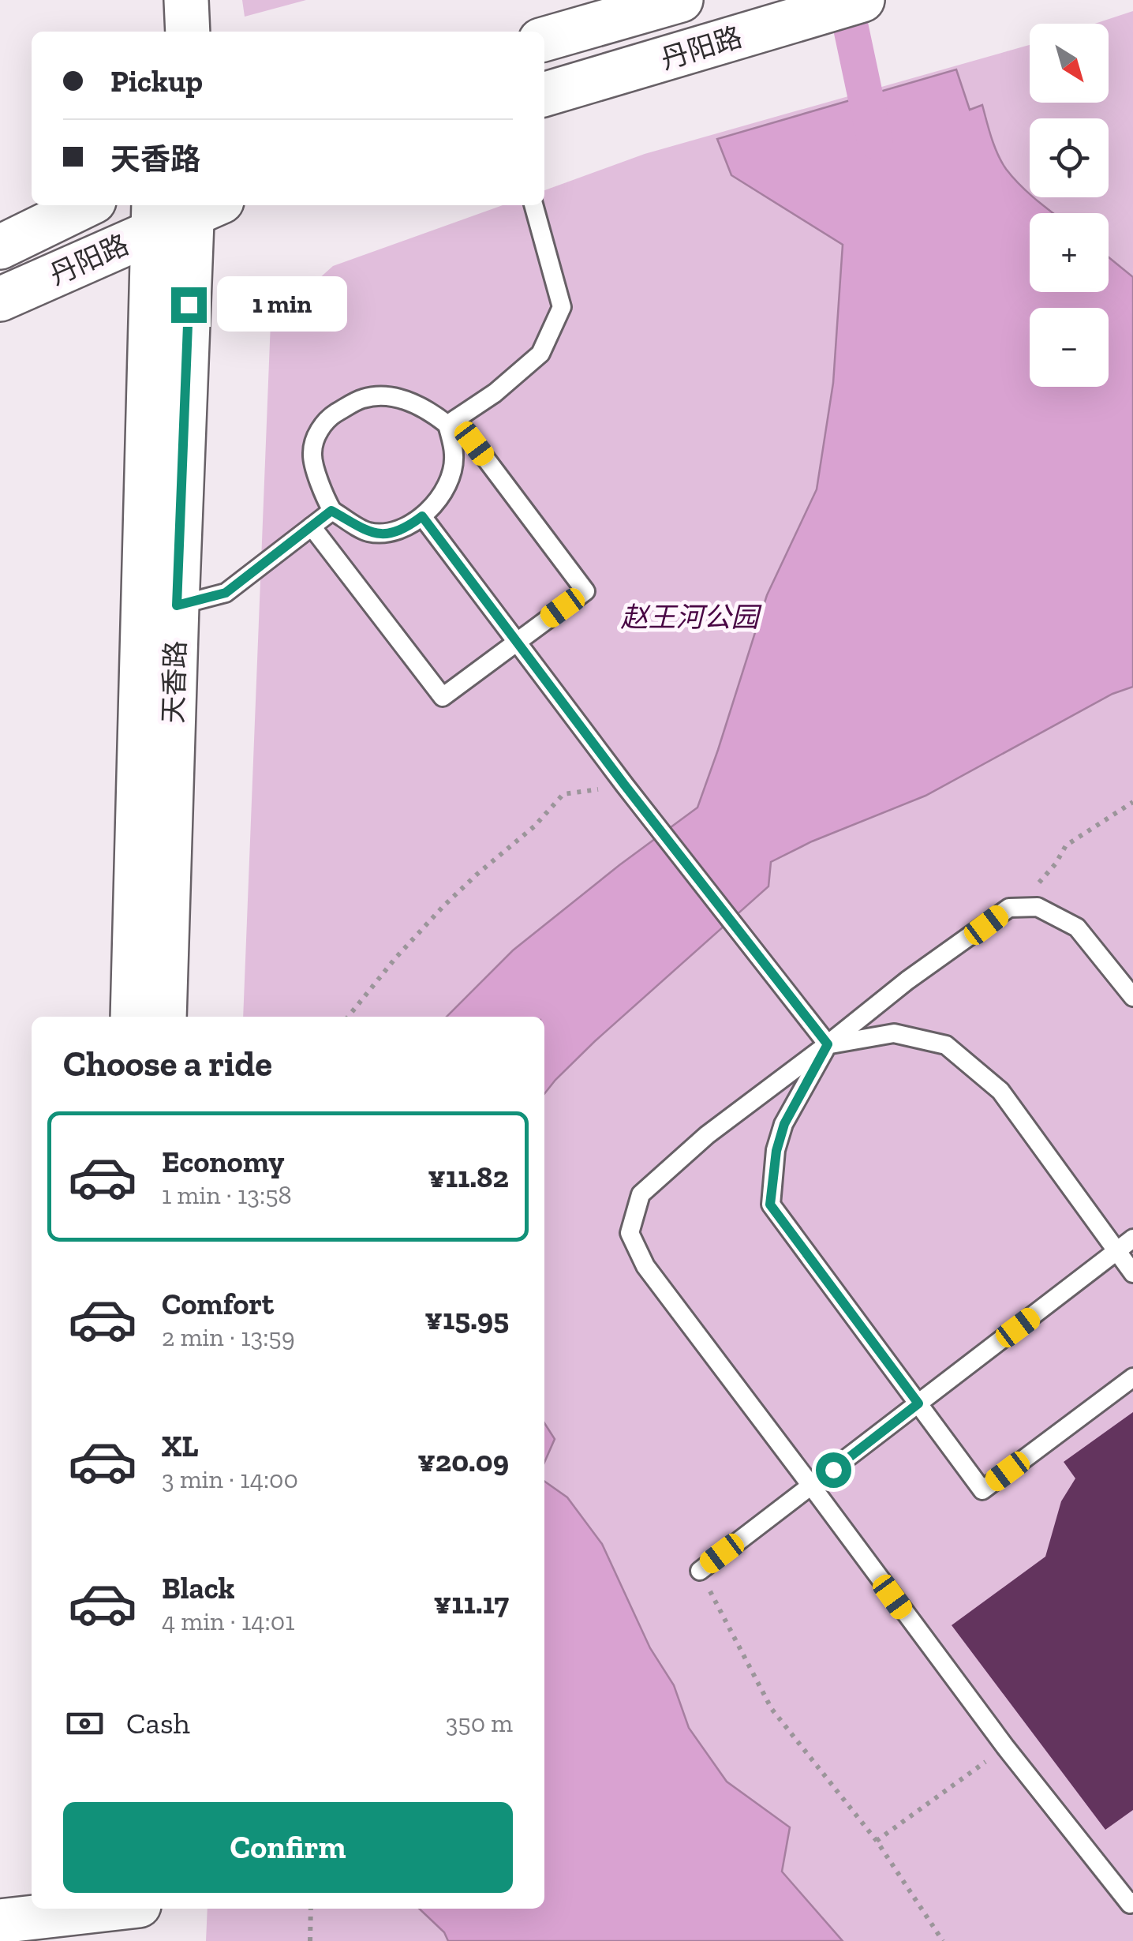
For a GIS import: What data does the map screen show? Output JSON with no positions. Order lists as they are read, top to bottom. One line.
{"streets":{"main road":["丹阳路","天香路"]},"crossings":[["丹阳路","天香路"]],"parks":["赵王河公园"],"north":"bottom right","page":{"map_buttons":["+","−"],"banner":["Pickup","天香路"],"bubble":"1 min","heading":"Choose a ride","list":[{"name":"Economy","note":"1 min · 13:58","value":"¥11.82"},{"name":"Comfort","note":"2 min · 13:59","value":"¥15.95"},{"name":"XL","note":"3 min · 14:00","value":"¥20.09"},{"name":"Black","note":"4 min · 14:01","value":"¥11.17"}],"pay":["Cash","350 m"],"buttons":"Confirm"}}
